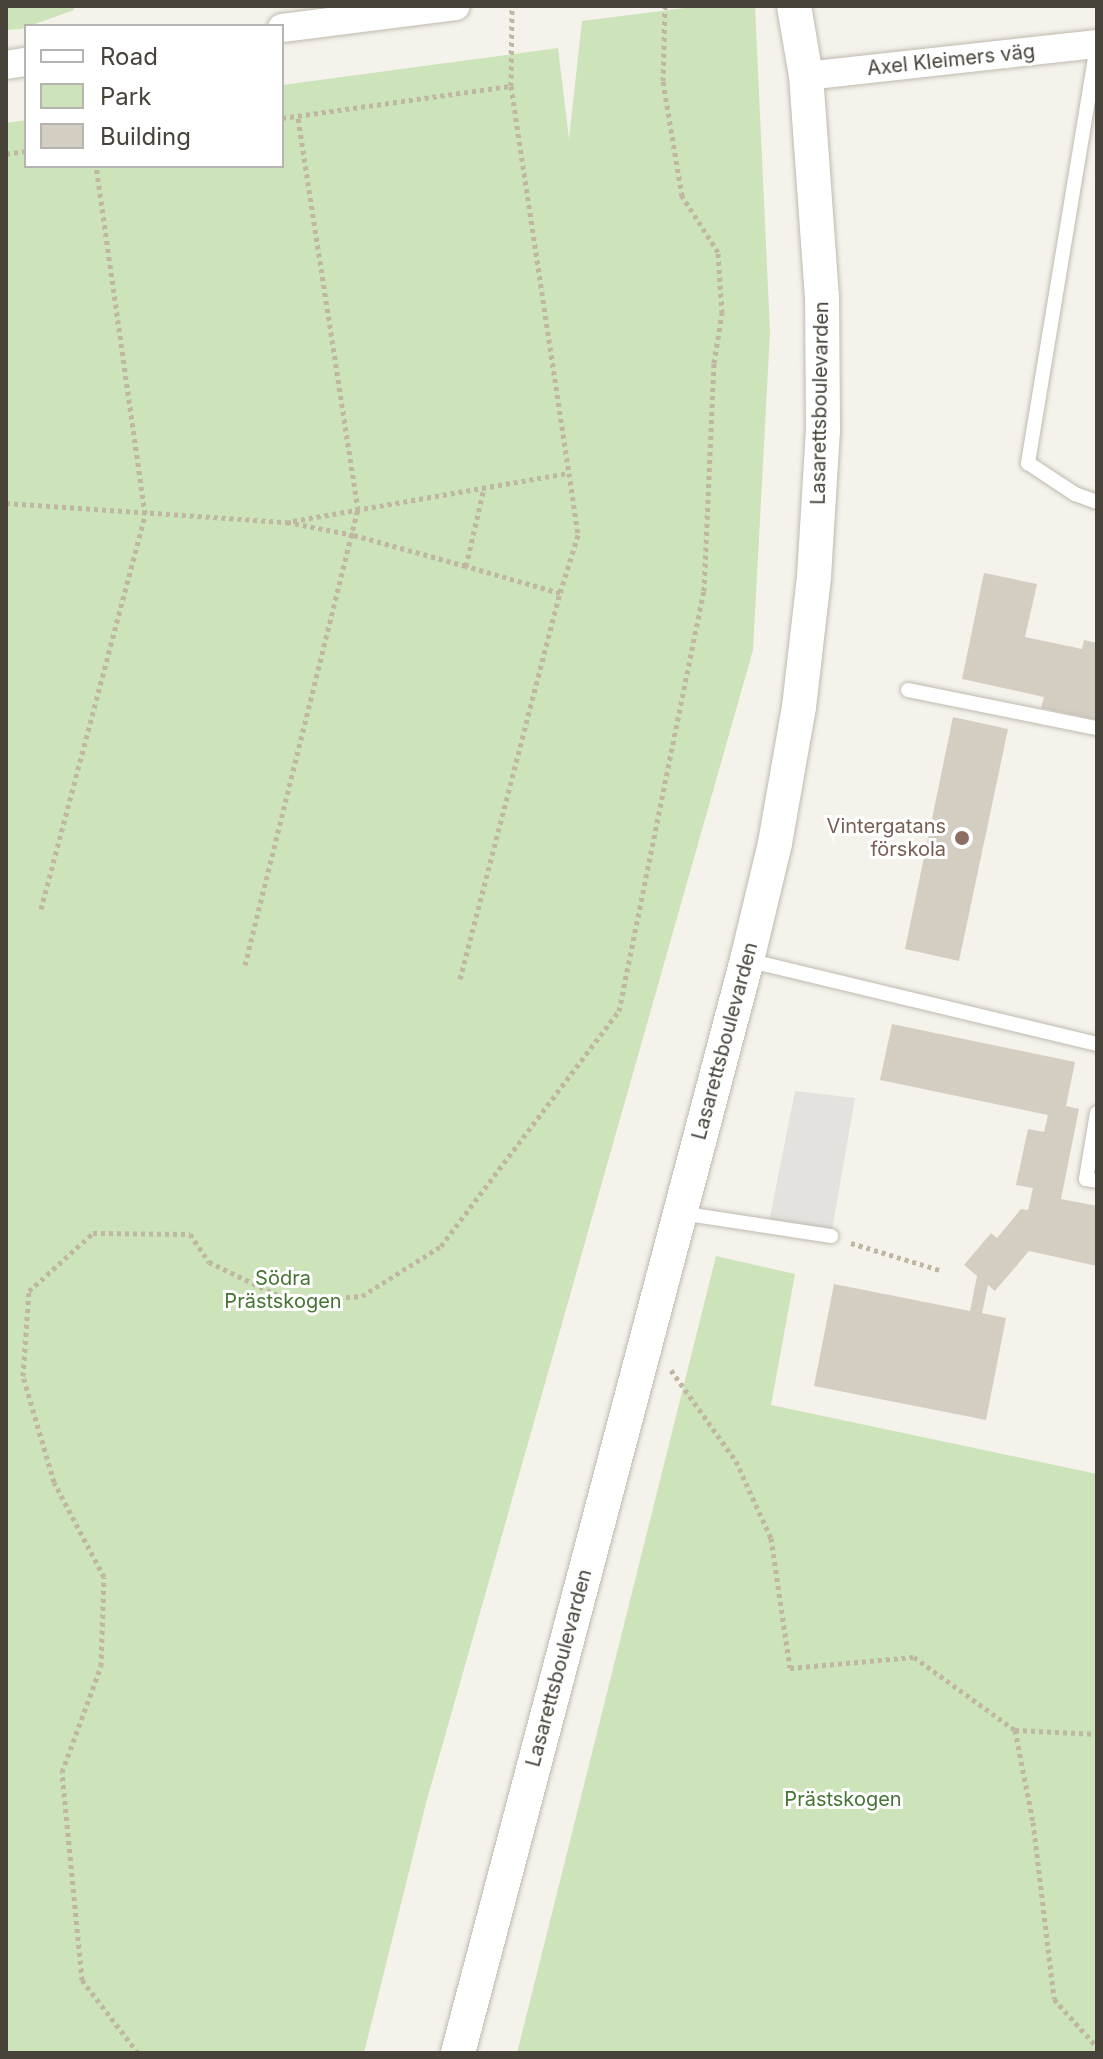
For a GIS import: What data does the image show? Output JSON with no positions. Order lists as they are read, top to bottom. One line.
{"streets":{"street":["Axel Kleimers väg","Lasarettsboulevarden"]},"crossings":[["Axel Kleimers väg","Lasarettsboulevarden"]],"parks":["Södra Prästskogen","Prästskogen"],"places":["Vintergatans förskola"],"legend":["Road","Park","Building"]}
